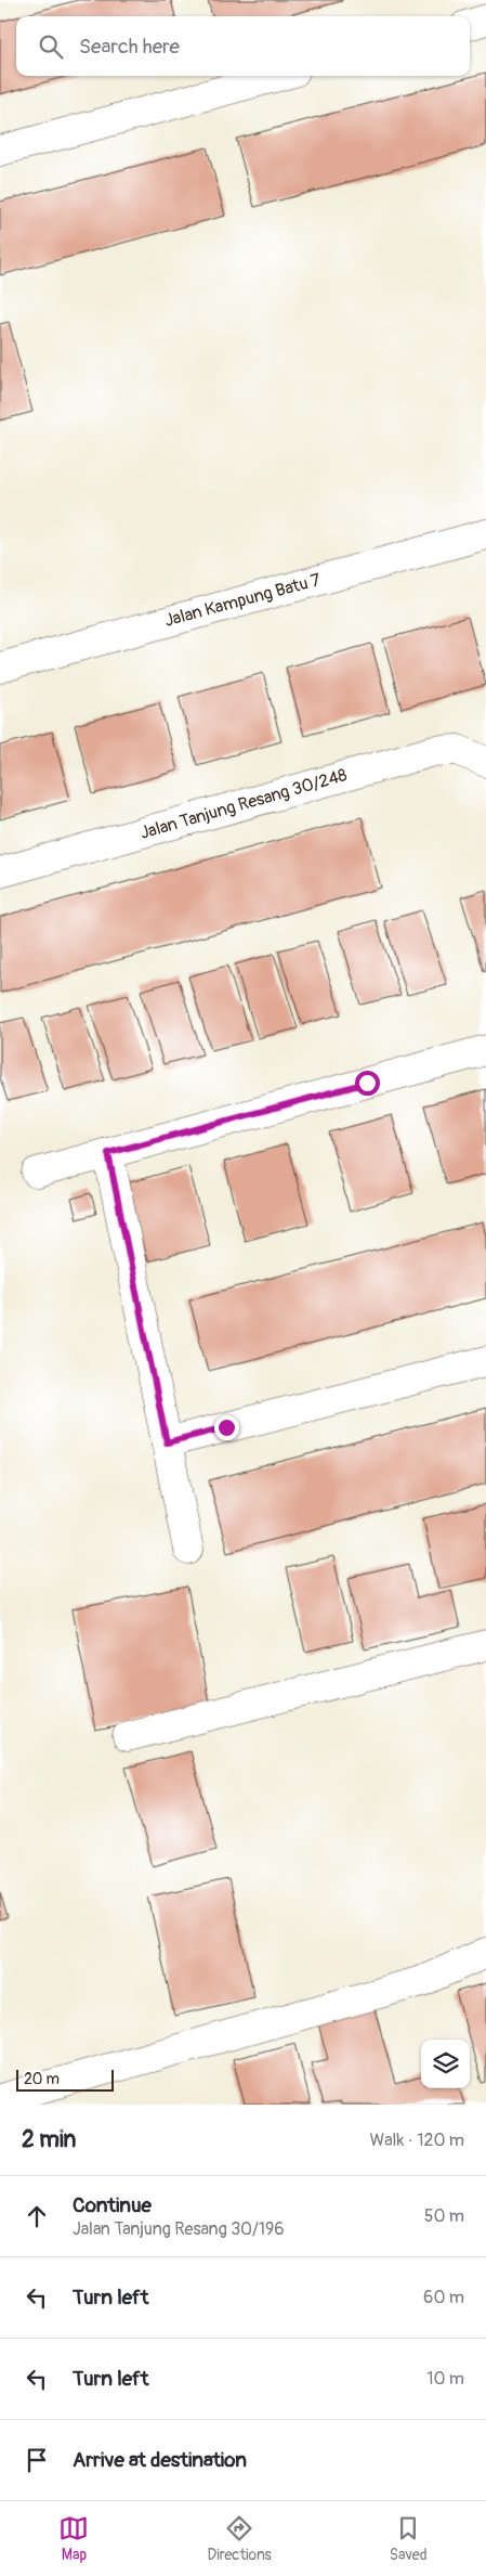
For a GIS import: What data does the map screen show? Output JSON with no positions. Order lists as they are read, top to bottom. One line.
{"streets":{"street":["Jalan Kampung Batu 7","Jalan Tanjung Resang 30/248"]},"scale_bar":"20 m","page":{"search":"Search here","scale":"20 m","heading":["2 min","Walk · 120 m"],"list":[["Continue","Jalan Tanjung Resang 30/196","50 m"],["Turn left","60 m"],["Turn left","10 m"],"Arrive at destination"],"nav":["Map","Directions","Saved"]}}
